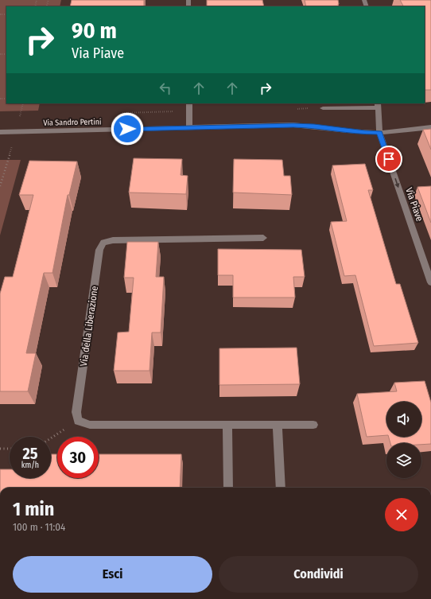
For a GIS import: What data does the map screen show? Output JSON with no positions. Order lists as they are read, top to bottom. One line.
{"streets":{"street":["Via Sandro Pertini","Via Piave","Via della Liberazione"]},"crossings":[["Via Sandro Pertini","Via Piave"]],"one_way":["Via Piave"],"page":{"turn":["90 m","Via Piave"],"speed":"25 km/h","limit":"30","heading":["1 min","100 m · 11:04"],"buttons":["Esci","Condividi"]}}
